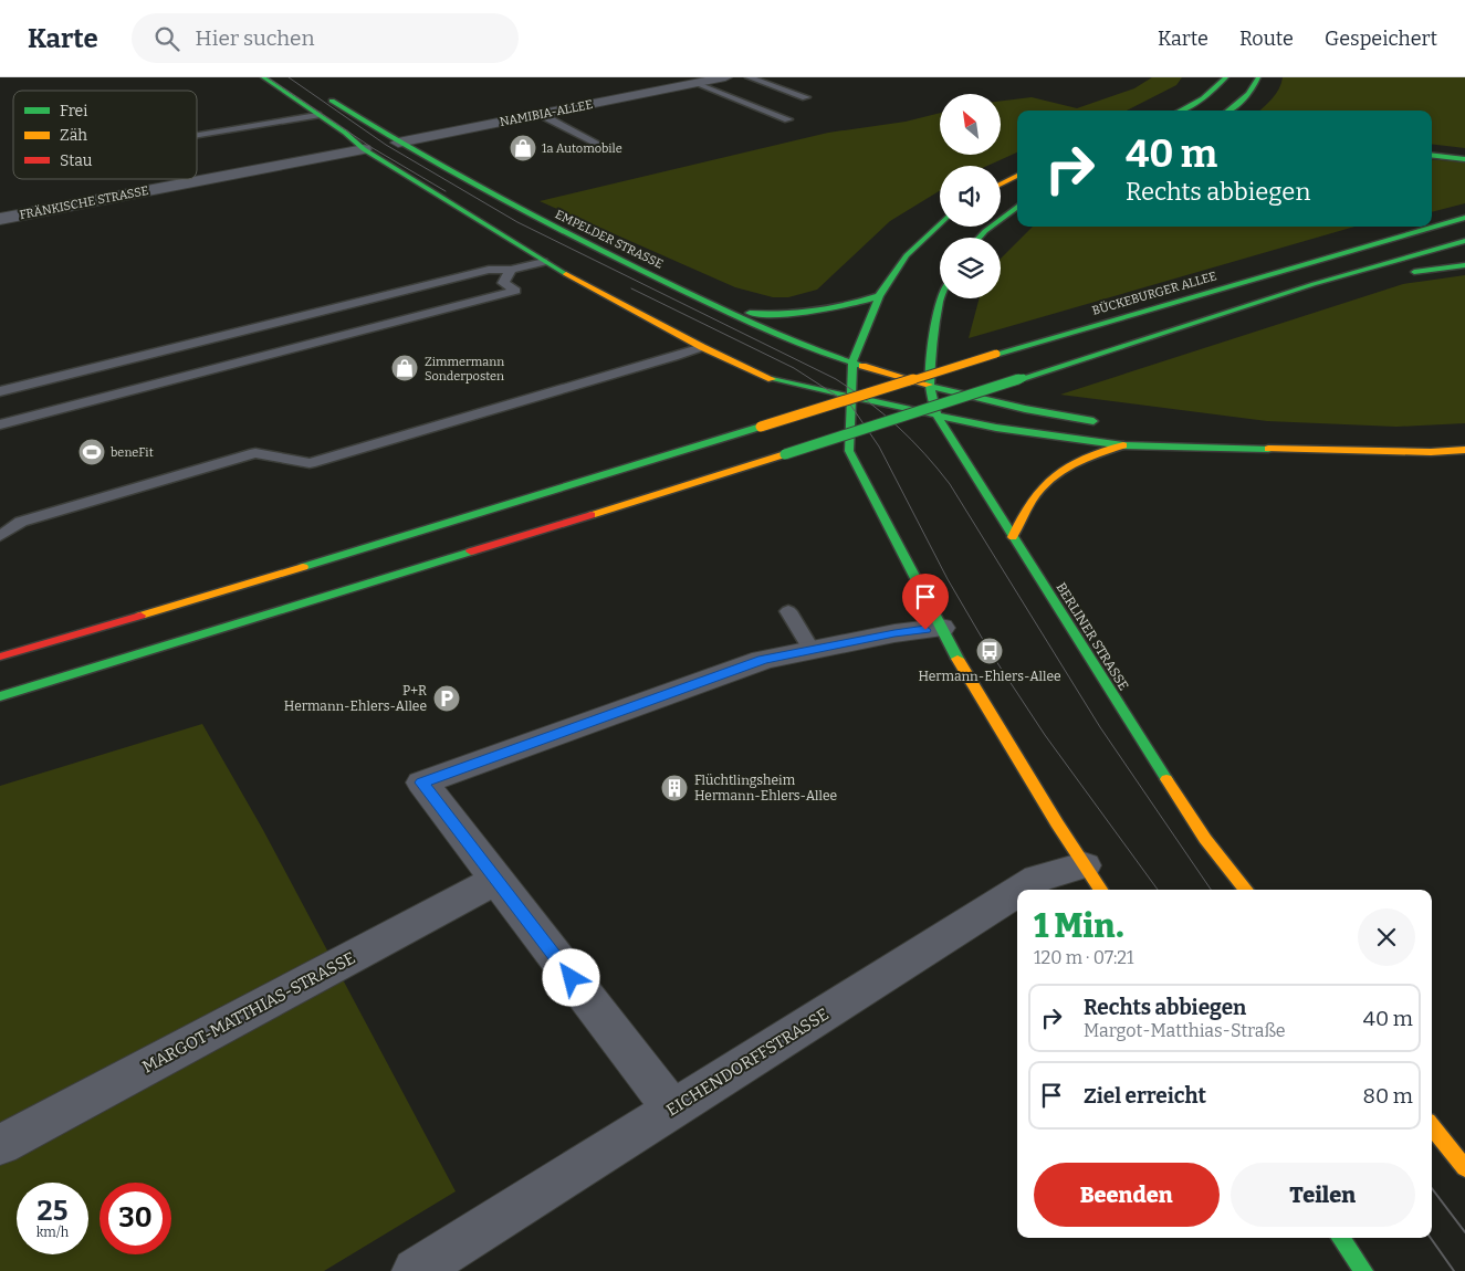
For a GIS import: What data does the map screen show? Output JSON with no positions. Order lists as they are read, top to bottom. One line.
{"streets":{"main road":["EMPELDER STRASSE","BÜCKEBURGER ALLEE","BERLINER STRASSE"],"street":["NAMIBIA-ALLEE","FRÄNKISCHE STRASSE","MARGOT-MATTHIAS-STRASSE","EICHENDORFFSTRASSE"]},"crossings":[["NAMIBIA-ALLEE","EMPELDER STRASSE"],["EMPELDER STRASSE","BERLINER STRASSE"]],"places":{"shop":["1a Automobile","Zimmermann Sonderposten"],"sports":["beneFit"],"bus stop":["Hermann-Ehlers-Allee"],"parking":["P+R Hermann-Ehlers-Allee"],"building":["Flüchtlingsheim Hermann-Ehlers-Allee"]},"legend":["Frei","Zäh","Stau"],"north":"top left","page":{"header":"Karte","search":"Hier suchen","nav":["Karte","Route","Gespeichert"],"turn":["40 m","Rechts abbiegen"],"heading":["1 Min.","120 m · 07:21"],"list":[{"name":"Rechts abbiegen","note":"Margot-Matthias-Straße","value":"40 m"},{"name":"Ziel erreicht","value":"80 m"}],"buttons":["Beenden","Teilen"],"speed":"25 km/h","limit":"30"}}
